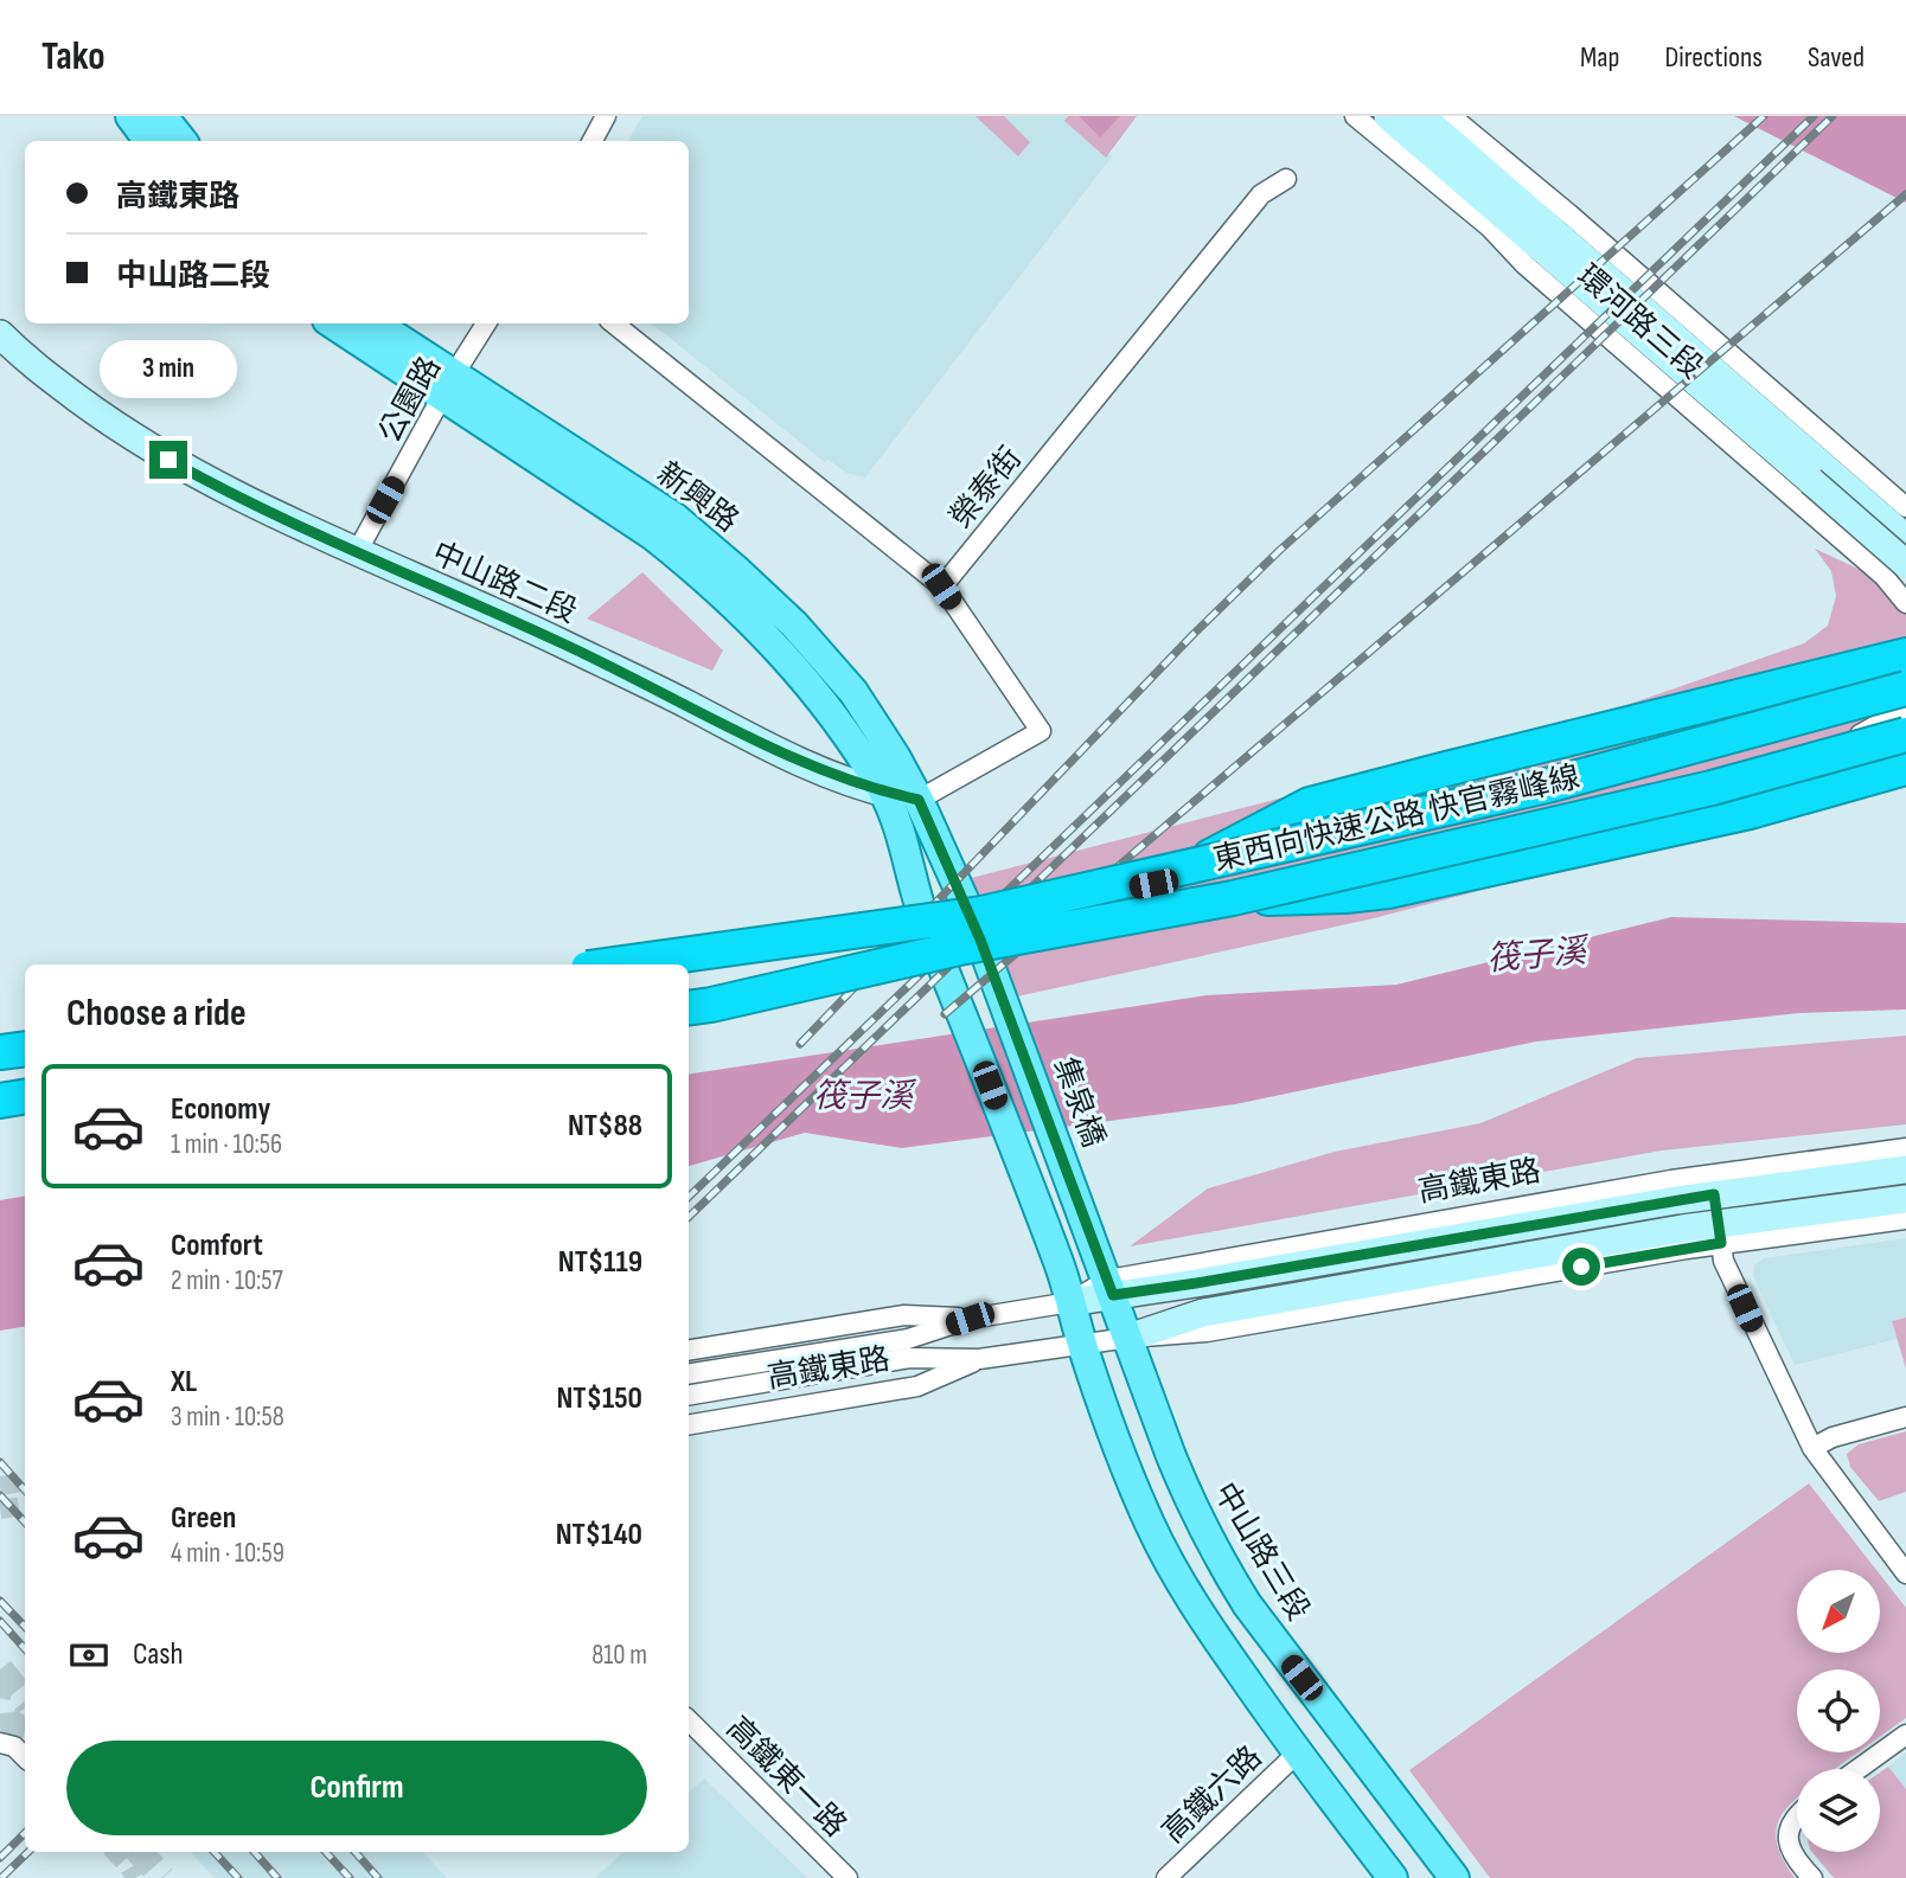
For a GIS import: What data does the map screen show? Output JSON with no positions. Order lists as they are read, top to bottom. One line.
{"streets":{"highway":["東西向快速公路 快官霧峰線"],"main road":["新興路","集泉橋","中山路三段"],"street":["環河路三段","公園路","榮泰街","中山路二段","高鐵東路","高鐵東一路","高鐵六路"]},"crossings":[["公園路","新興路"],["公園路","中山路二段"],["新興路","中山路二段"],["集泉橋","高鐵東路"],["集泉橋","中山路三段"],["高鐵東路","中山路三段"]],"water":["筏子溪"],"north":"bottom left","page":{"header":"Tako","nav":["Map","Directions","Saved"],"banner":["高鐵東路","中山路二段"],"bubble":"3 min","heading":"Choose a ride","list":[{"name":"Economy","note":"1 min · 10:56","value":"NT$88"},{"name":"Comfort","note":"2 min · 10:57","value":"NT$119"},{"name":"XL","note":"3 min · 10:58","value":"NT$150"},{"name":"Green","note":"4 min · 10:59","value":"NT$140"}],"pay":["Cash","810 m"],"buttons":"Confirm"}}
